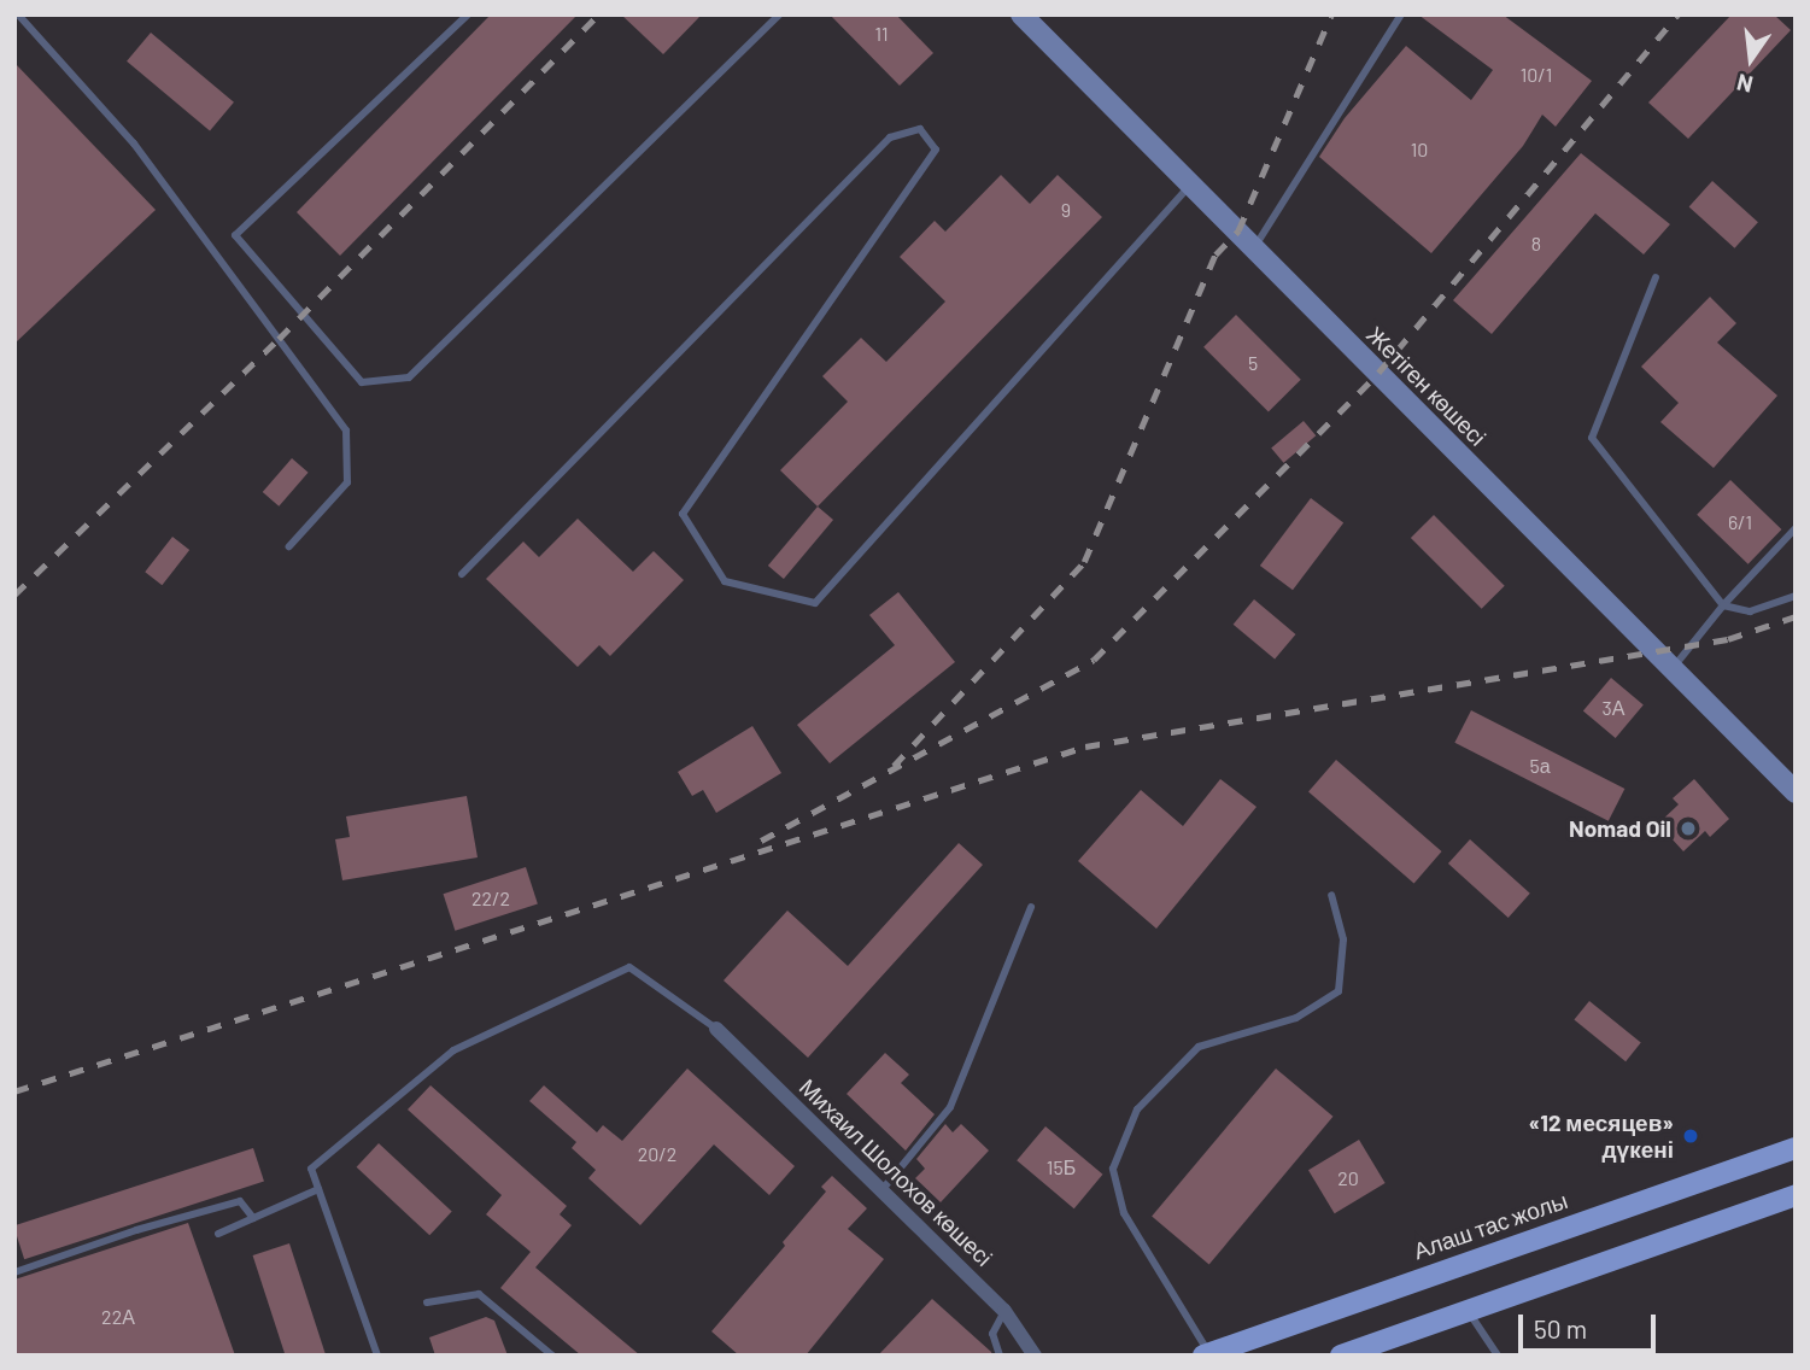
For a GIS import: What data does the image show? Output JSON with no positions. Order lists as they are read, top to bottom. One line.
{"streets":{"main road":["Алаш тас жолы"],"street":["Жетіген көшесі","Михаил Шолохов көшесі"]},"places":["Nomad Oil","«12 месяцев» дүкені"],"house_numbers":["11","10/1","10","9","8","5","6/1","3А","5а","22/2","20/2","15Б","20","22А"],"scale_bar":"50 m","north":"bottom"}
